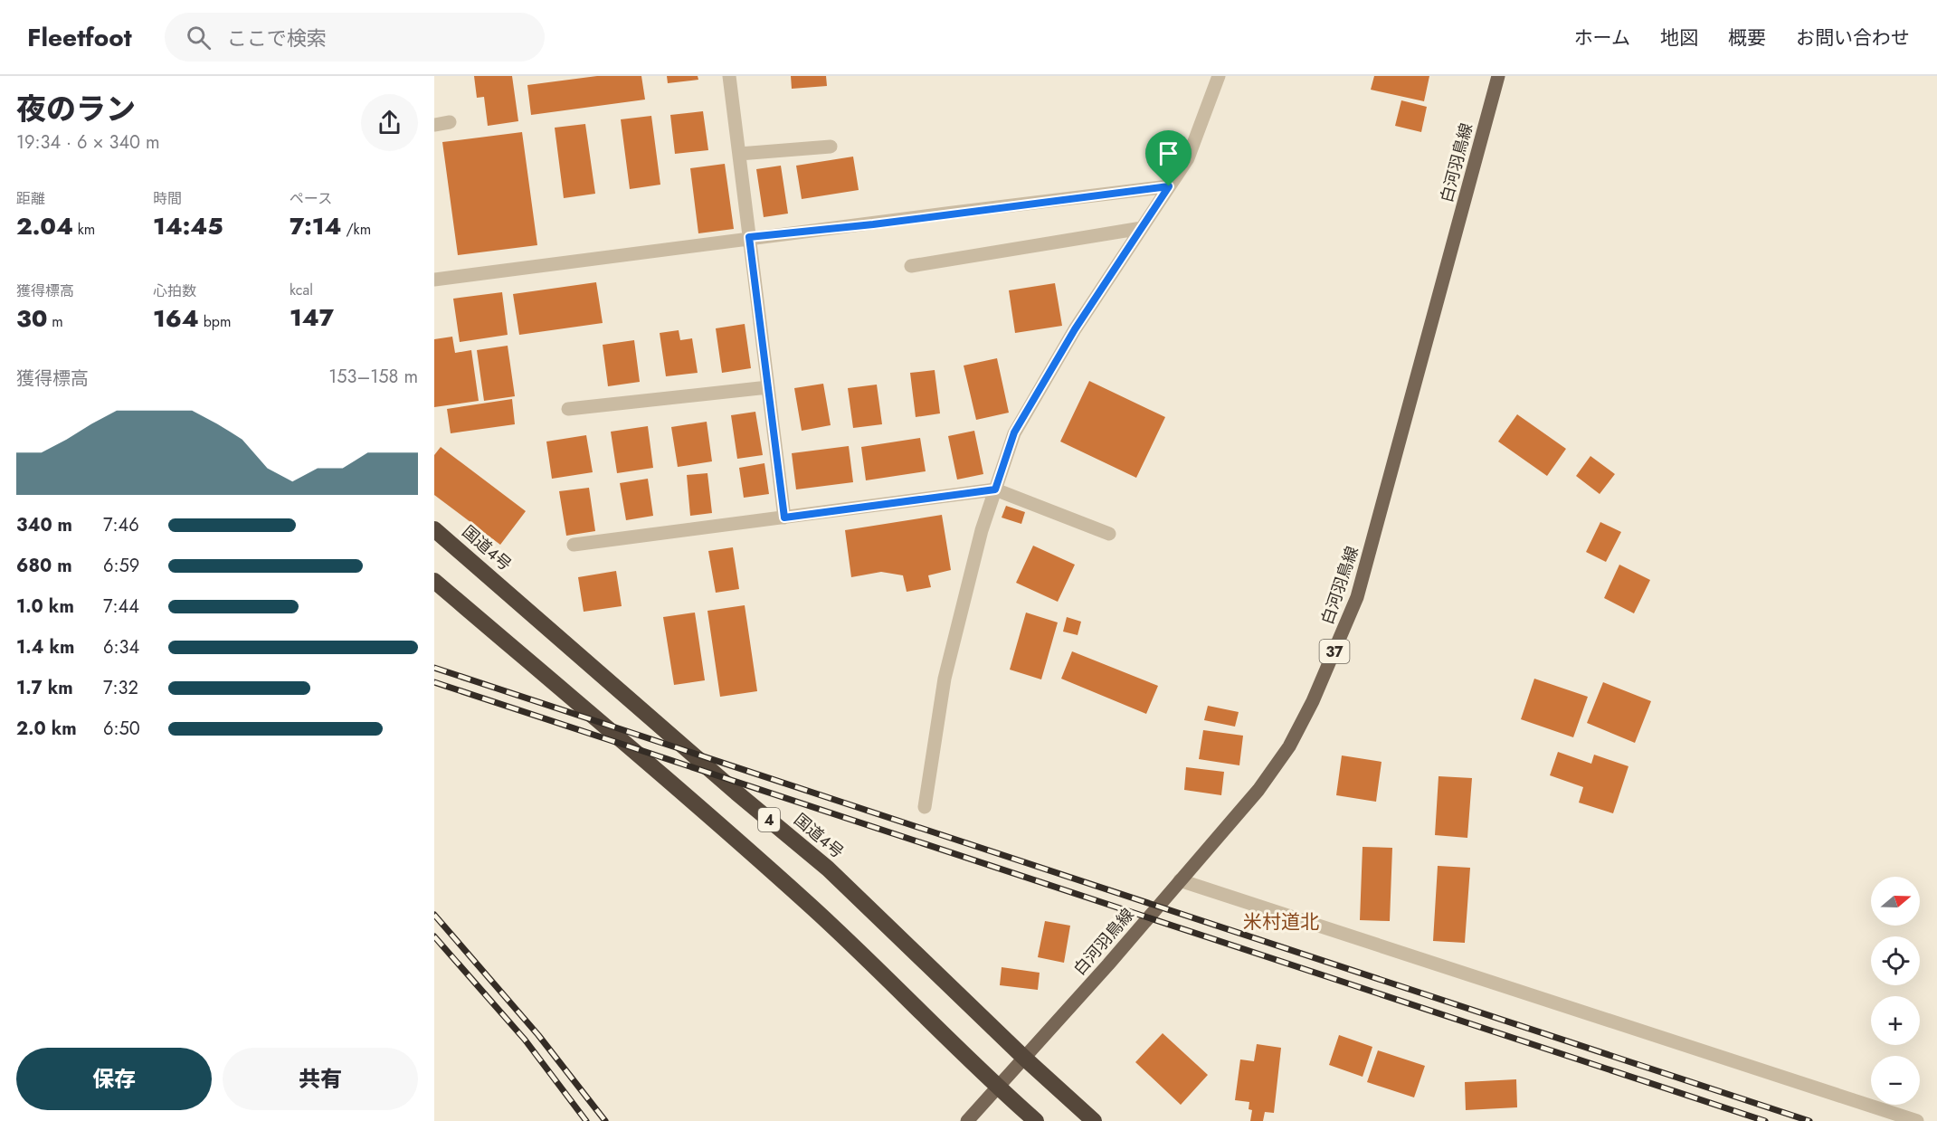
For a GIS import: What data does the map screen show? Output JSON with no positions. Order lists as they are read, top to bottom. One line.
{"streets":{"highway":["国道4号","4"],"main road":["白河羽鳥線","37"]},"crossings":[["白河羽鳥線","国道4号"],["白河羽鳥線","4"]],"districts":["米村道北"],"north":"right","page":{"header":"Fleetfoot","search":"ここで検索","nav":["ホーム","地図","概要","お問い合わせ"],"heading":["夜のラン","19:34 · 6 × 340 m"],"stats":[["距離","2.04 km"],["時間","14:45"],["ペース","7:14 /km"],["獲得標高","30 m"],["心拍数","164 bpm"],["kcal","147"]],"chart":["獲得標高","153–158 m"],"list":[{"name":"340 m","note":"7:46"},{"name":"680 m","note":"6:59"},{"name":"1.0 km","note":"7:44"},{"name":"1.4 km","note":"6:34"},{"name":"1.7 km","note":"7:32"},{"name":"2.0 km","note":"6:50"}],"map_buttons":["+","−"],"buttons":["保存","共有"]}}
